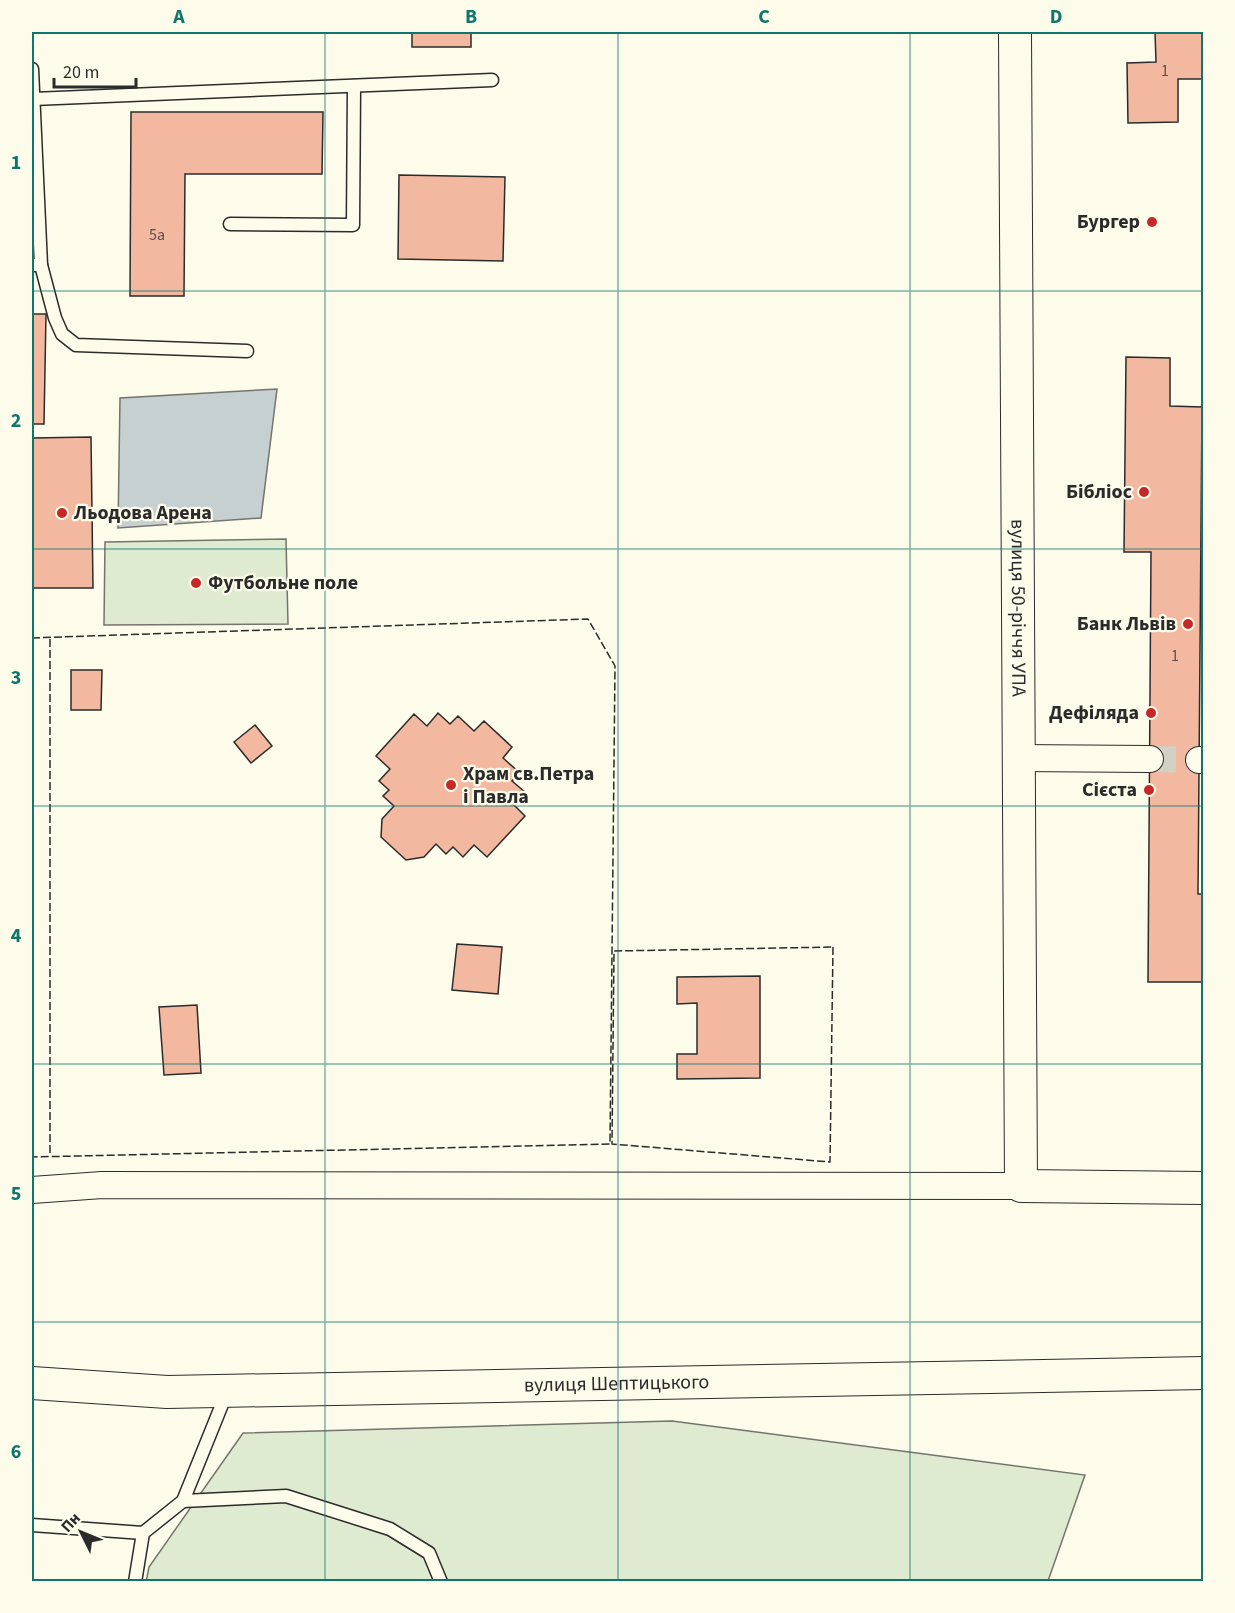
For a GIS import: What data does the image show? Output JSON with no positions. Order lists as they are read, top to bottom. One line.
{"streets":{"street":["вулиця 50-річчя УПА","вулиця Шептицького"]},"places":["Бургер","Бібліос","Льодова Арена","Футбольне поле","Банк Львів","Дефіляда","Храм св.Петра і Павла","Сієста"],"house_numbers":["1","5а","1"],"scale_bar":"20 m","north":"top left","grid":{"columns":["A","B","C","D"],"rows":["1","2","3","4","5","6"]}}
